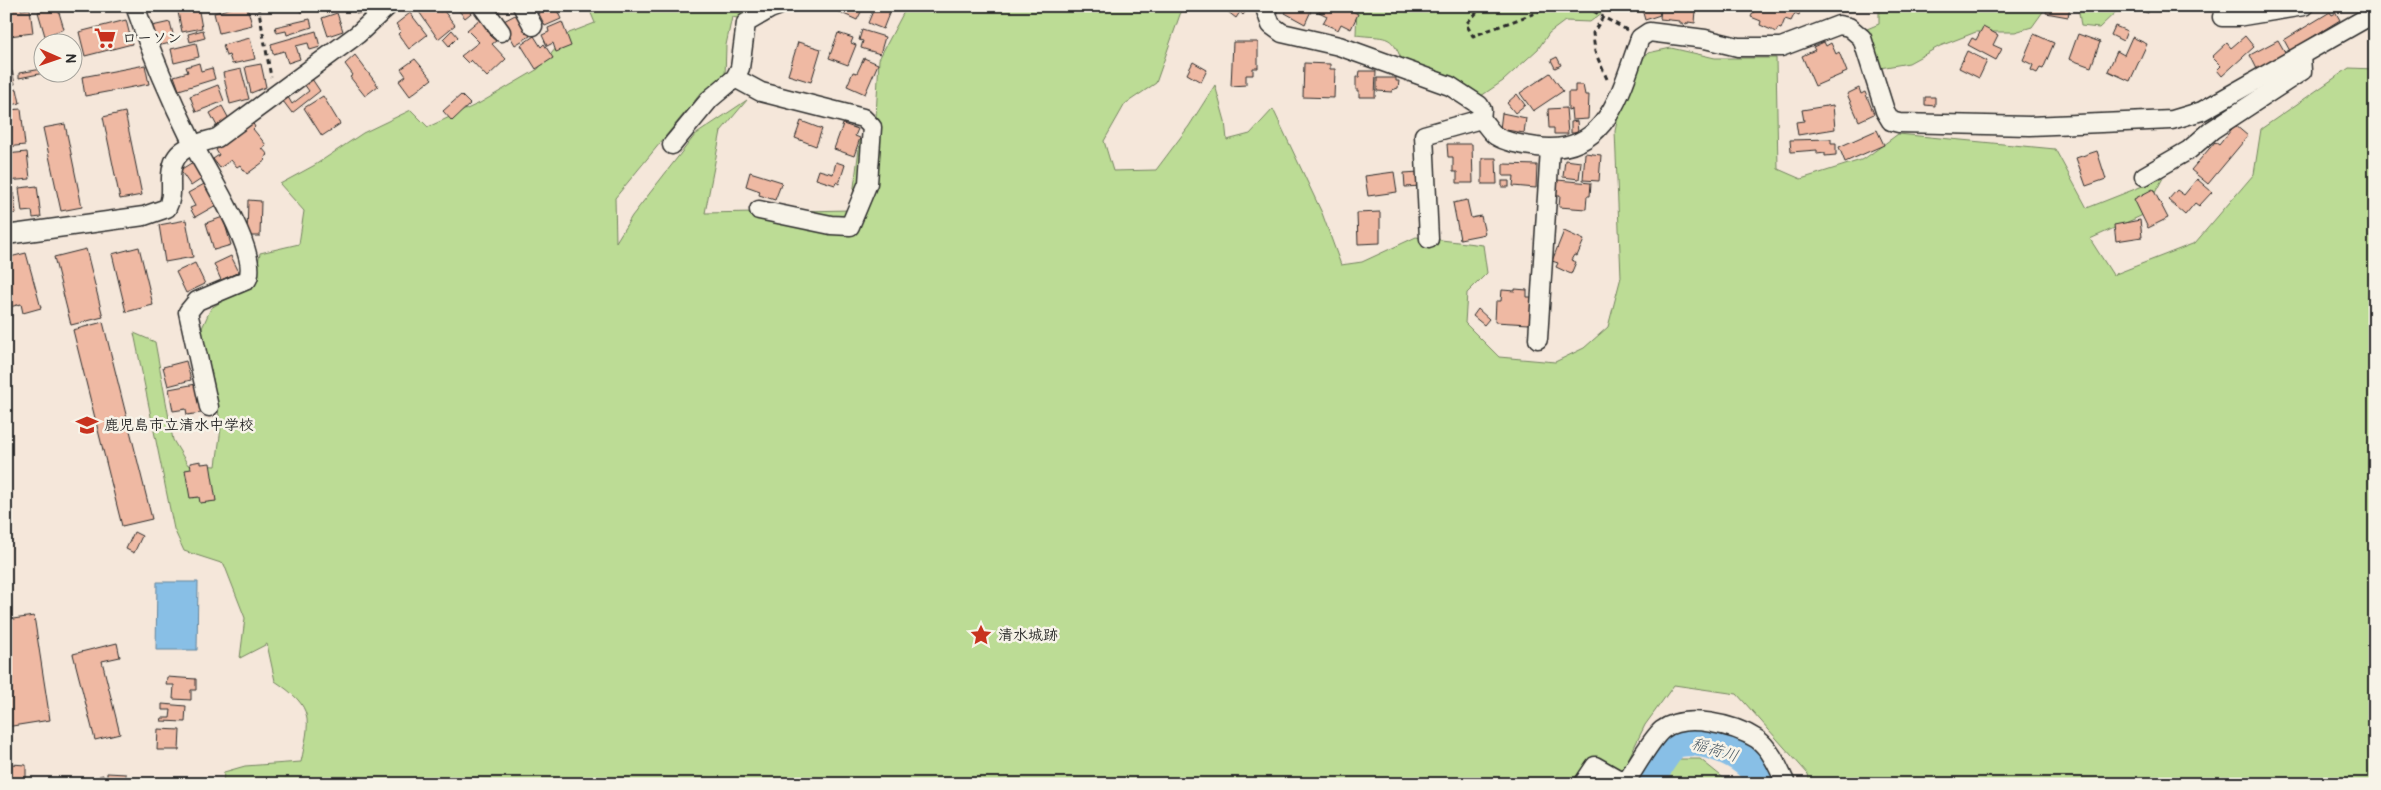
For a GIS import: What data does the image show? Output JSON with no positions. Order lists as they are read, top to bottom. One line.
{"water":["稲荷川"],"places":{"supermarket":["ローソン"],"school or university":["鹿児島市立清水中学校"],"place":["清水城跡"]},"north":"right"}
